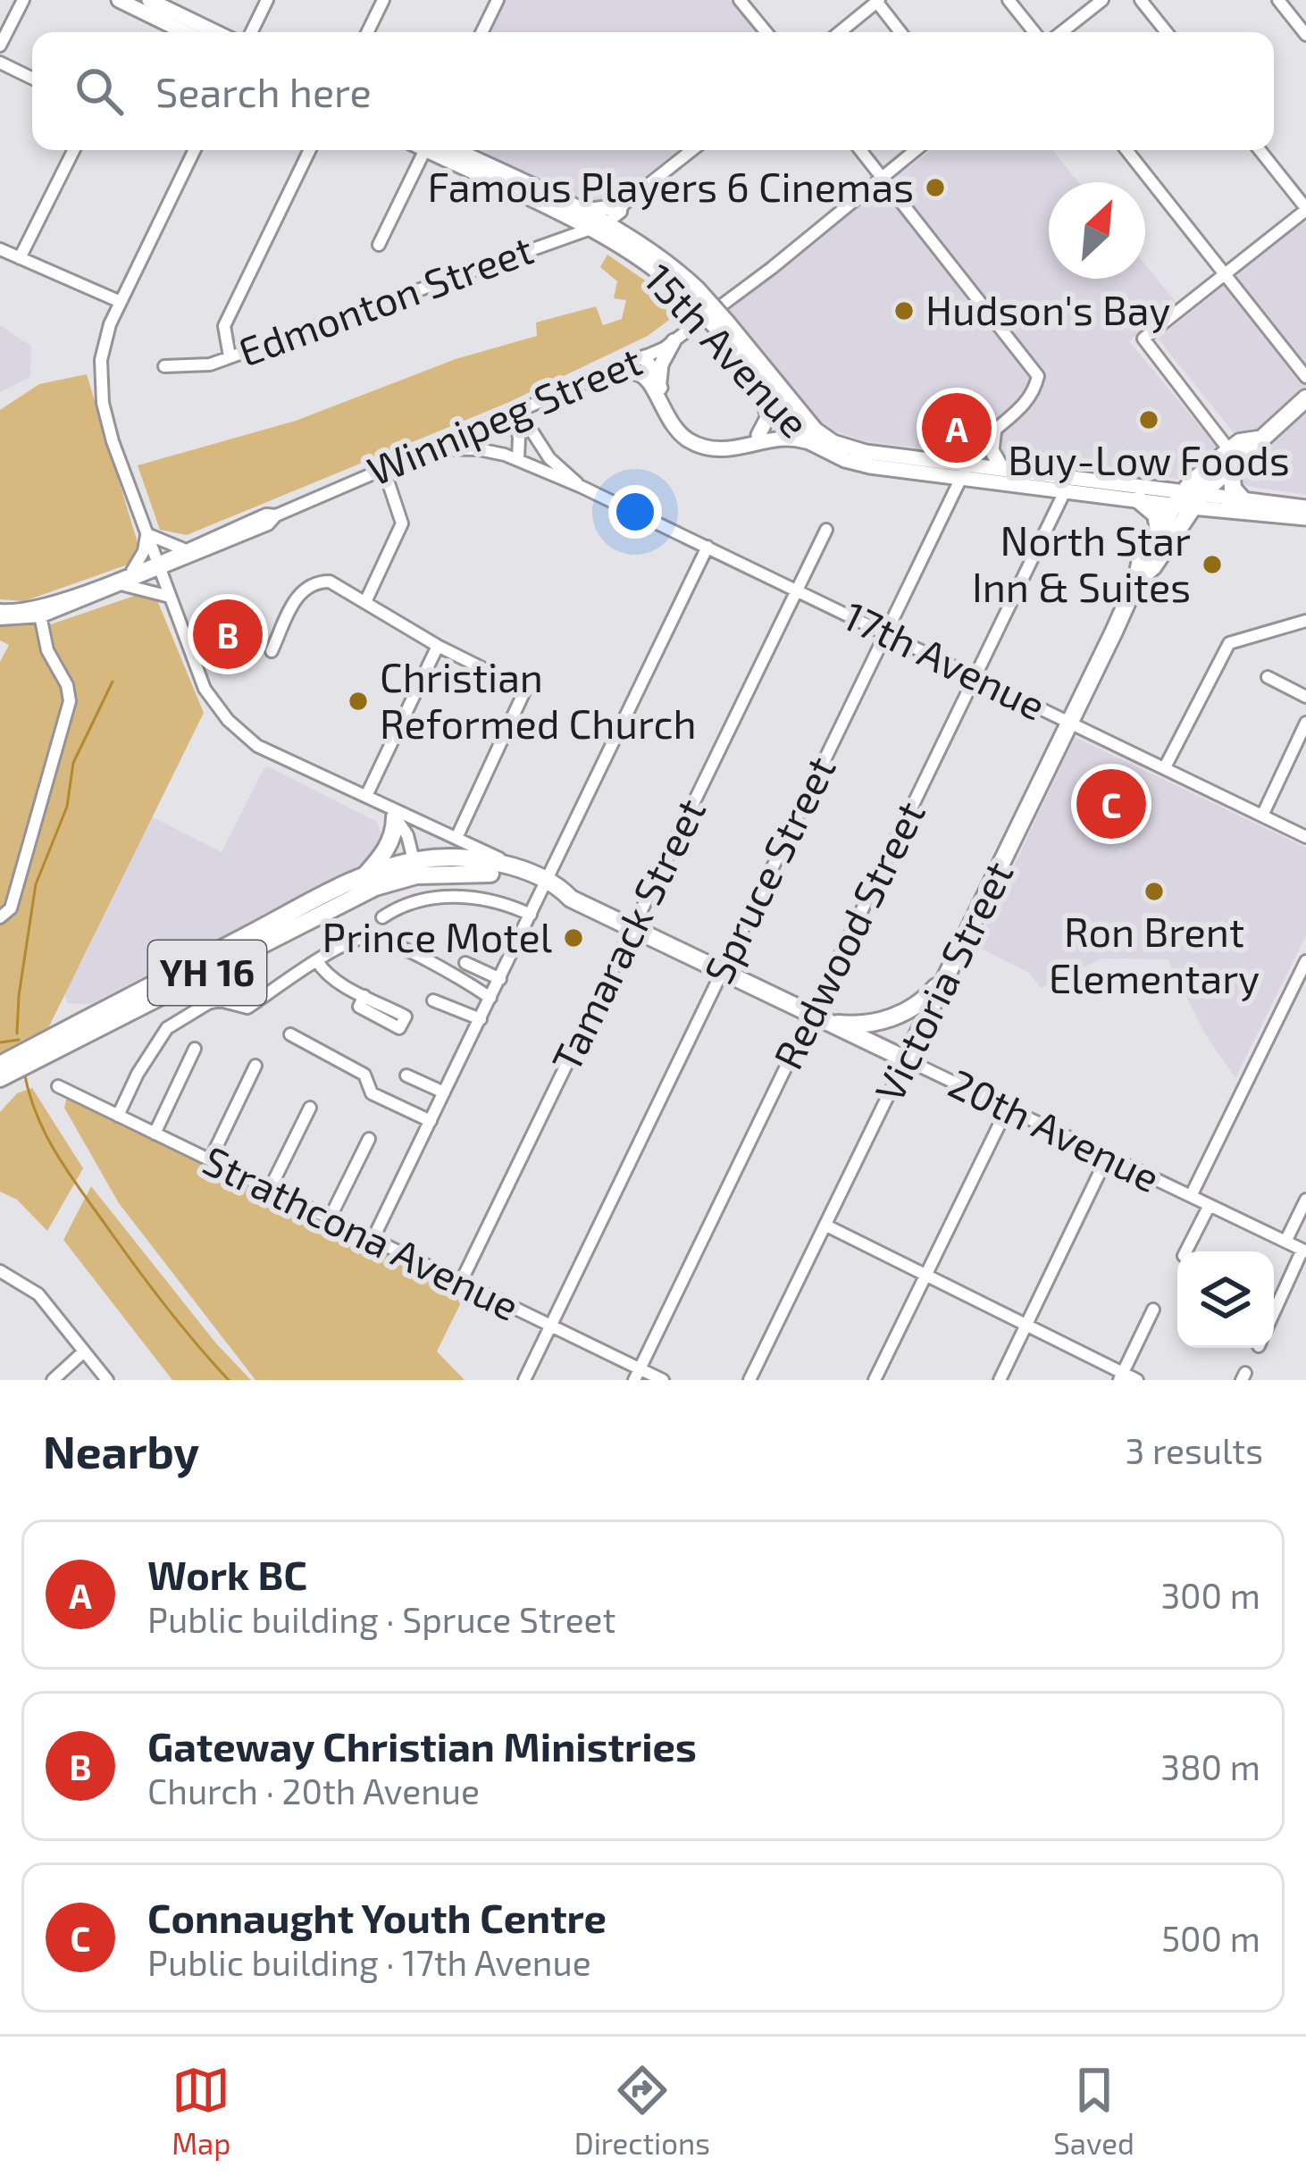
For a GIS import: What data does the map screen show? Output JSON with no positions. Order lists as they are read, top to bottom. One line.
{"streets":{"highway":["YH 16","Victoria Street","20th Avenue"],"main road":["15th Avenue"],"street":["Edmonton Street","Winnipeg Street","17th Avenue","Spruce Street","Tamarack Street","Redwood Street","Strathcona Avenue"]},"crossings":[["Edmonton Street","15th Avenue"],["15th Avenue","Spruce Street"],["15th Avenue","Redwood Street"],["15th Avenue","Victoria Street"],["Winnipeg Street","17th Avenue"],["Winnipeg Street","Spruce Street"],["Winnipeg Street","20th Avenue"],["17th Avenue","Spruce Street"],["17th Avenue","Tamarack Street"],["17th Avenue","Redwood Street"],["17th Avenue","Victoria Street"],["Spruce Street","20th Avenue"],["Spruce Street","Strathcona Avenue"],["Tamarack Street","20th Avenue"],["Tamarack Street","Strathcona Avenue"],["Redwood Street","20th Avenue"],["Redwood Street","Strathcona Avenue"],["YH 16","20th Avenue"],["Victoria Street","20th Avenue"]],"places":["Famous Players 6 Cinemas","Hudson's Bay","Buy-Low Foods","North Star Inn & Suites","Christian Reformed Church","Ron Brent Elementary","Prince Motel"],"north":"top right","page":{"search":"Search here","pins":["A","B","C"],"heading":["Nearby","3 results"],"list":[{"mark":"A","name":"Work BC","note":"Public building · Spruce Street","value":"300 m"},{"mark":"B","name":"Gateway Christian Ministries","note":"Church · 20th Avenue","value":"380 m"},{"mark":"C","name":"Connaught Youth Centre","note":"Public building · 17th Avenue","value":"500 m"}],"nav":["Map","Directions","Saved"]}}
